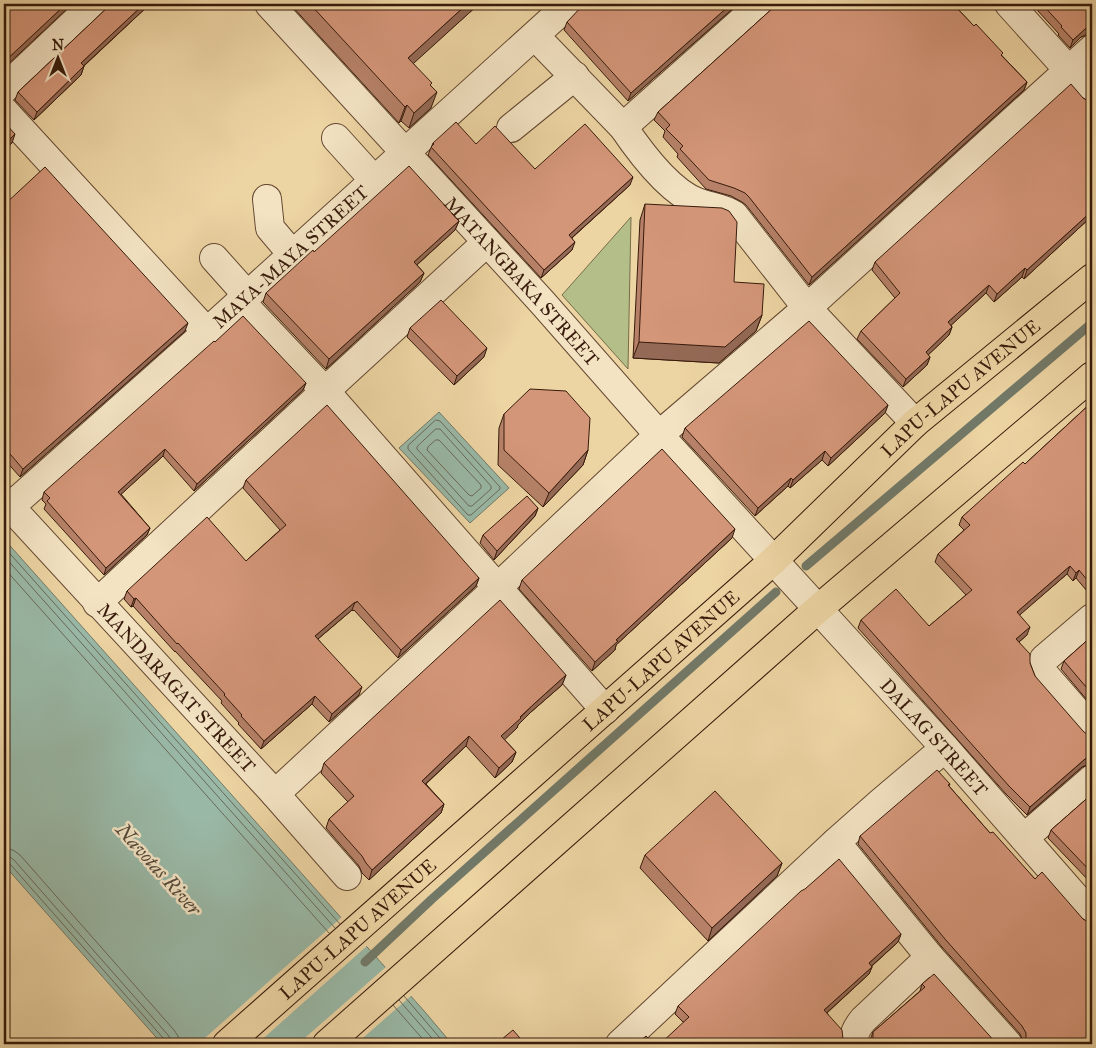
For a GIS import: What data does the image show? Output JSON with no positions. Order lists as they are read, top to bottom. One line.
{"streets":{"main road":["LAPU-LAPU AVENUE"],"street":["MAYA-MAYA STREET","MATANGBAKA STREET","MANDARAGAT STREET","DALAG STREET"]},"crossings":[["MAYA-MAYA STREET","MATANGBAKA STREET"],["MAYA-MAYA STREET","MANDARAGAT STREET"],["MATANGBAKA STREET","LAPU-LAPU AVENUE"],["MATANGBAKA STREET","DALAG STREET"],["LAPU-LAPU AVENUE","DALAG STREET"]],"water":["Navotas River"],"north":"top"}
